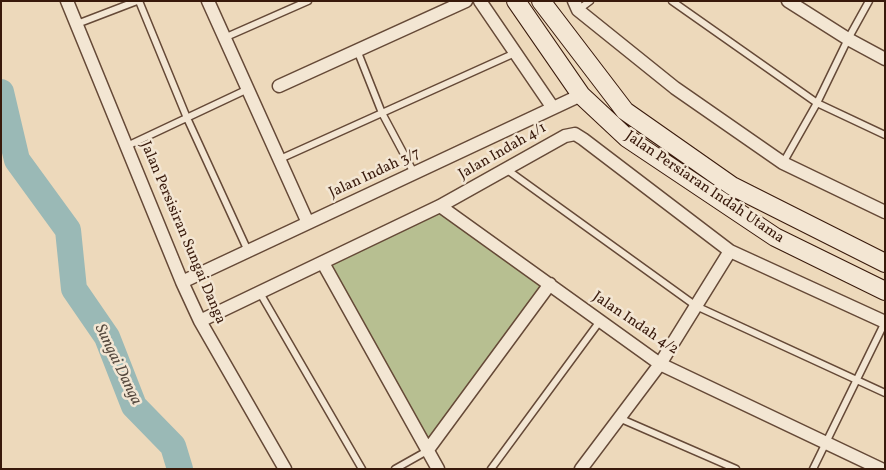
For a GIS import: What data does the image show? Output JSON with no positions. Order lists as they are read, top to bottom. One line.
{"streets":{"main road":["Jalan Persiaran Indah Utama"],"street":["Jalan Indah 4/1","Jalan Indah 3/7","Jalan Persisiran Sungai Danga","Jalan Indah 4/2"]},"crossings":[["Jalan Indah 4/1","Jalan Persisiran Sungai Danga"],["Jalan Indah 4/1","Jalan Indah 4/2"],["Jalan Indah 3/7","Jalan Persiaran Indah Utama"],["Jalan Indah 3/7","Jalan Persisiran Sungai Danga"]],"water":["Sungai Danga"]}
